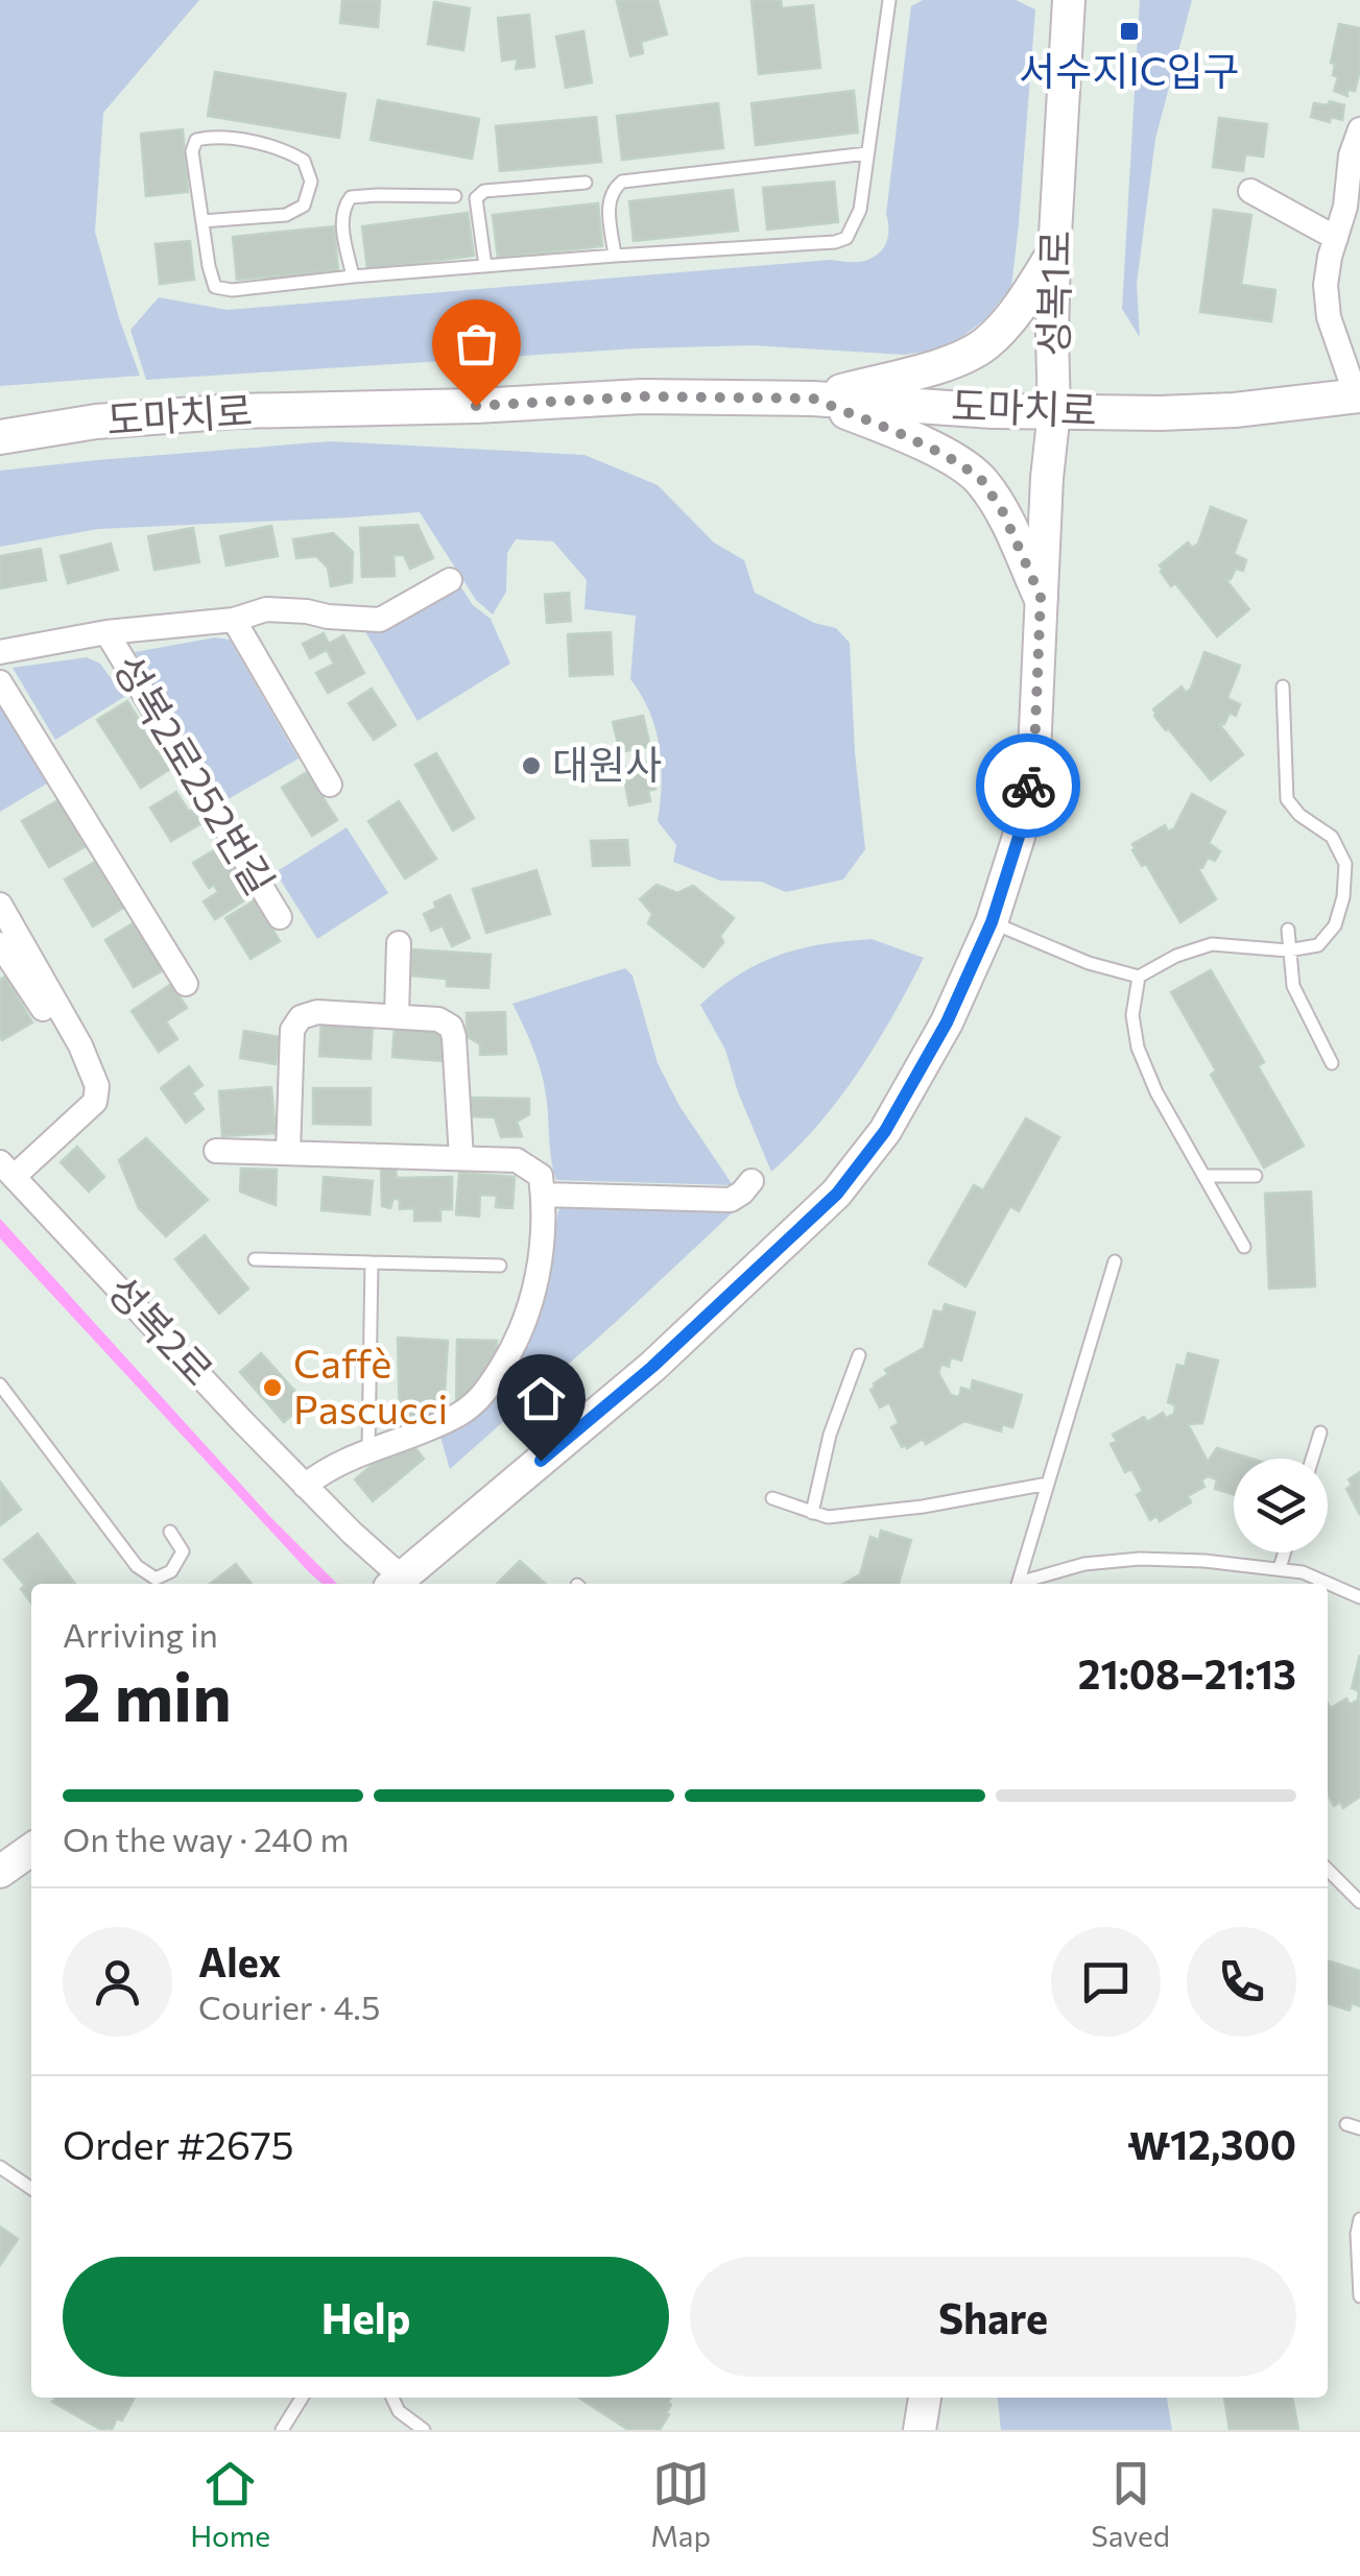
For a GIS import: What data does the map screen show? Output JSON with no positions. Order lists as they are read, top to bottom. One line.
{"streets":{"main road":["도마치로"],"street":["성복1로","성복2로252번길","성복2로"]},"crossings":[["성복1로","도마치로"]],"places":{"transit":["서수지IC입구"],"other":["대원사","Caffè Pascucci"]},"page":{"heading":["2 min","Arriving in","21:08–21:13"],"panel":["Alex","Courier · 4.5","Order #2675","₩12,300"],"bar":"On the way · 240 m","buttons":["Help","Share"],"tabs":["Home","Map","Saved"]}}
